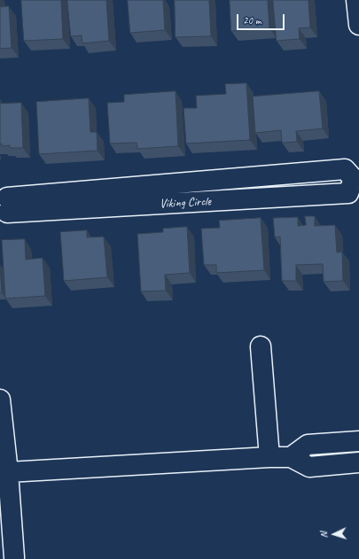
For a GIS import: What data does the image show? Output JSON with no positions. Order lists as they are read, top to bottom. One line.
{"streets":{"street":["Viking Circle"]},"scale_bar":"20 m","north":"left"}
